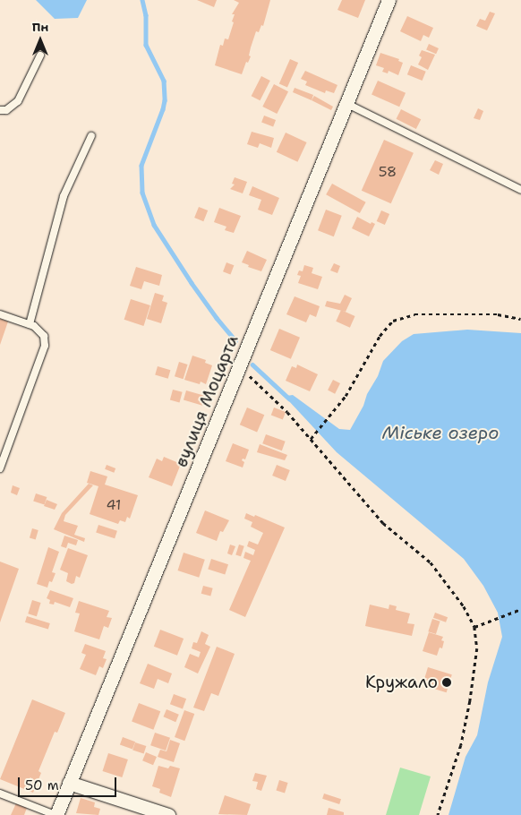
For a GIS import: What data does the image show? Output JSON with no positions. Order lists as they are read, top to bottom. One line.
{"streets":{"street":["вулиця Моцарта"]},"water":["Міське озеро"],"places":["Кружало"],"house_numbers":["58","41"],"scale_bar":"50 m","north":"top"}
